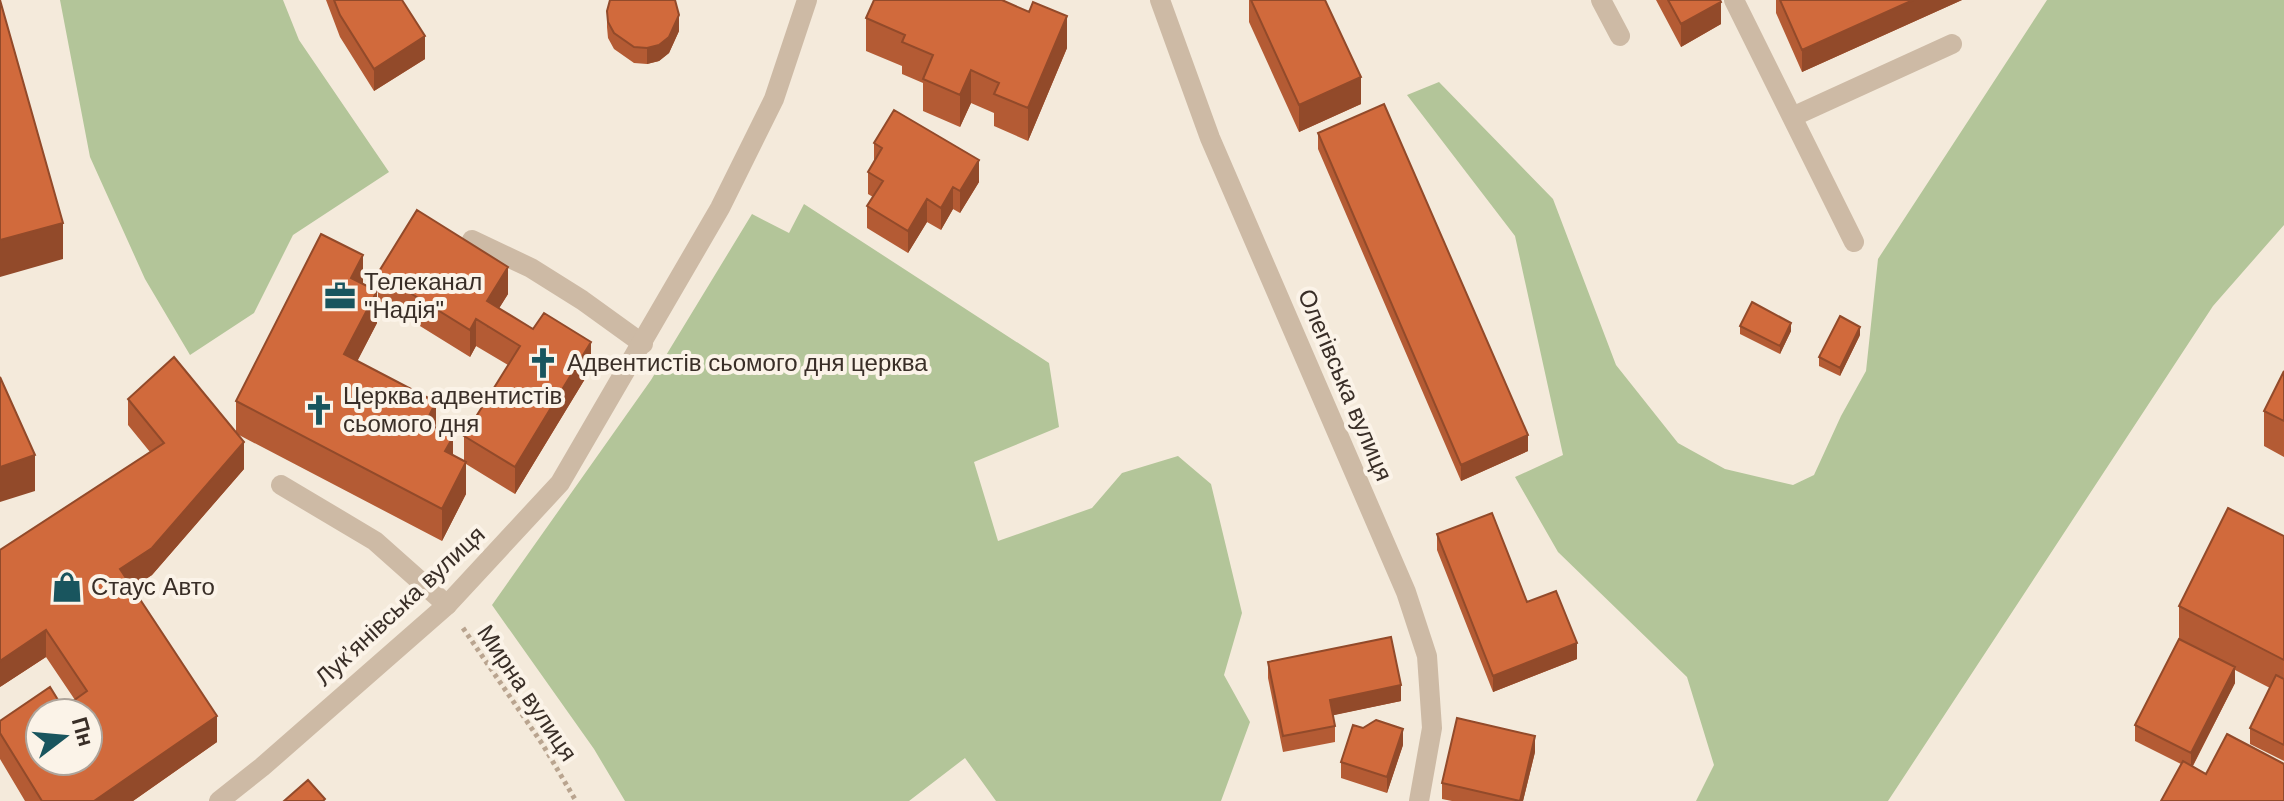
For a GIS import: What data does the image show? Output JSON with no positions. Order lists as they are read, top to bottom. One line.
{"streets":{"street":["Олегівська вулиця","Лукʼянівська вулиця"],"path":["Мирна вулиця"]},"crossings":[["Лукʼянівська вулиця","Мирна вулиця"]],"places":{"office":["Телеканал \"Надія\""],"church":["Адвентистів сьомого дня церква","Церква адвентистів сьомого дня"],"shop":["Стаус Авто"]},"north":"right"}
